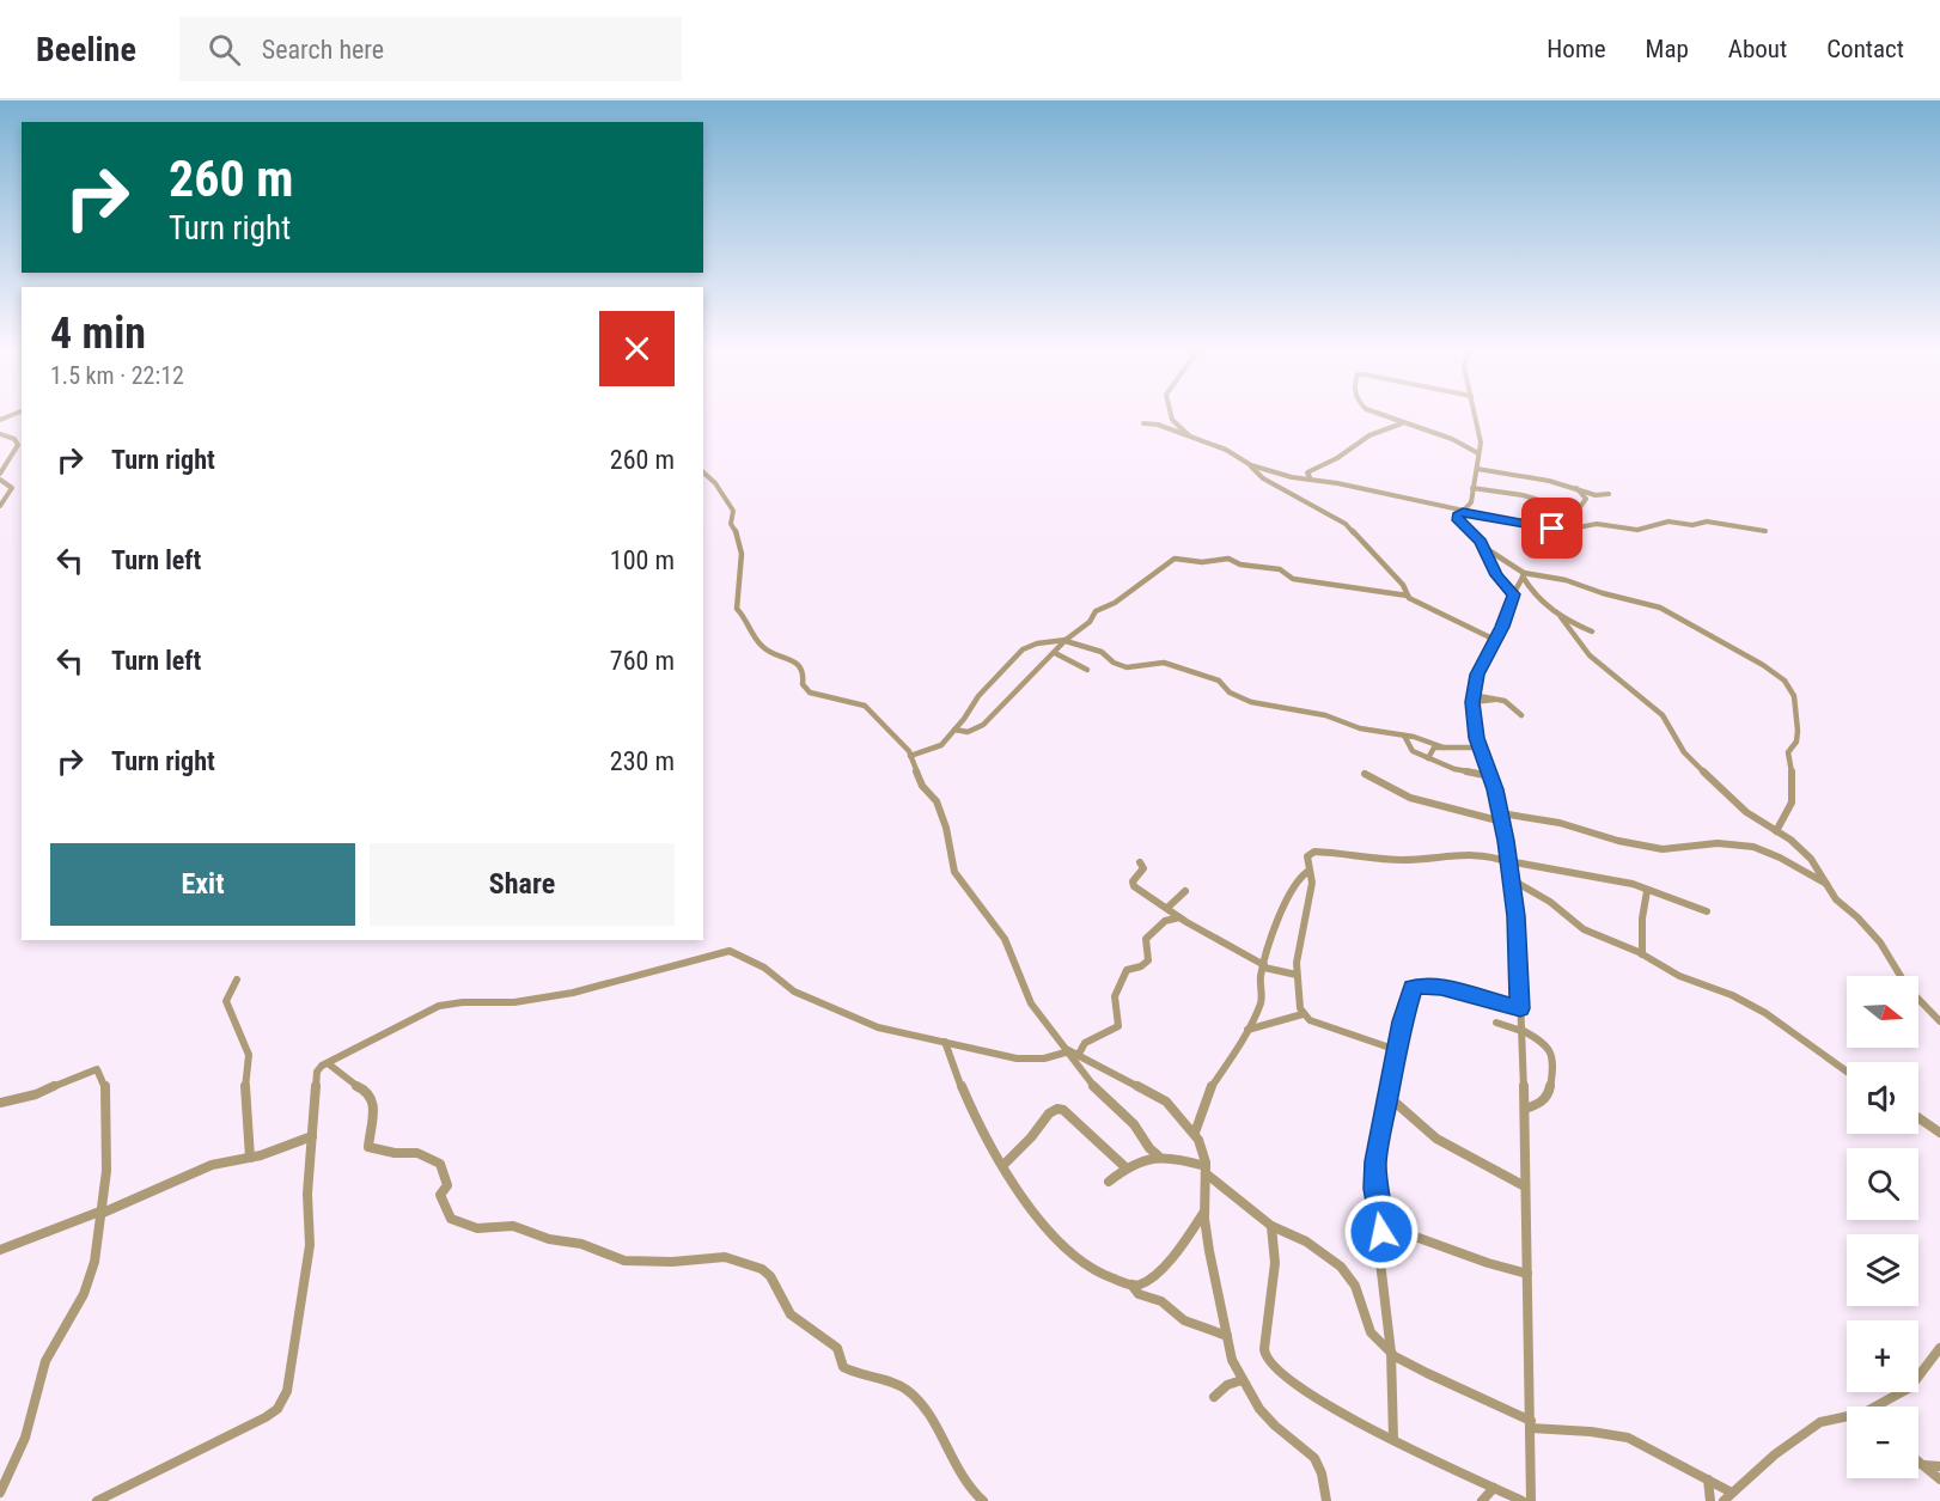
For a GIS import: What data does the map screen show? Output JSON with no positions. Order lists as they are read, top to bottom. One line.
{"north":"right","page":{"header":"Beeline","search":"Search here","nav":["Home","Map","About","Contact"],"turn":["260 m","Turn right"],"heading":["4 min","1.5 km · 22:12"],"list":[{"name":"Turn right","value":"260 m"},{"name":"Turn left","value":"100 m"},{"name":"Turn left","value":"760 m"},{"name":"Turn right","value":"230 m"}],"buttons":["Exit","Share"],"map_buttons":["+","−"]}}
